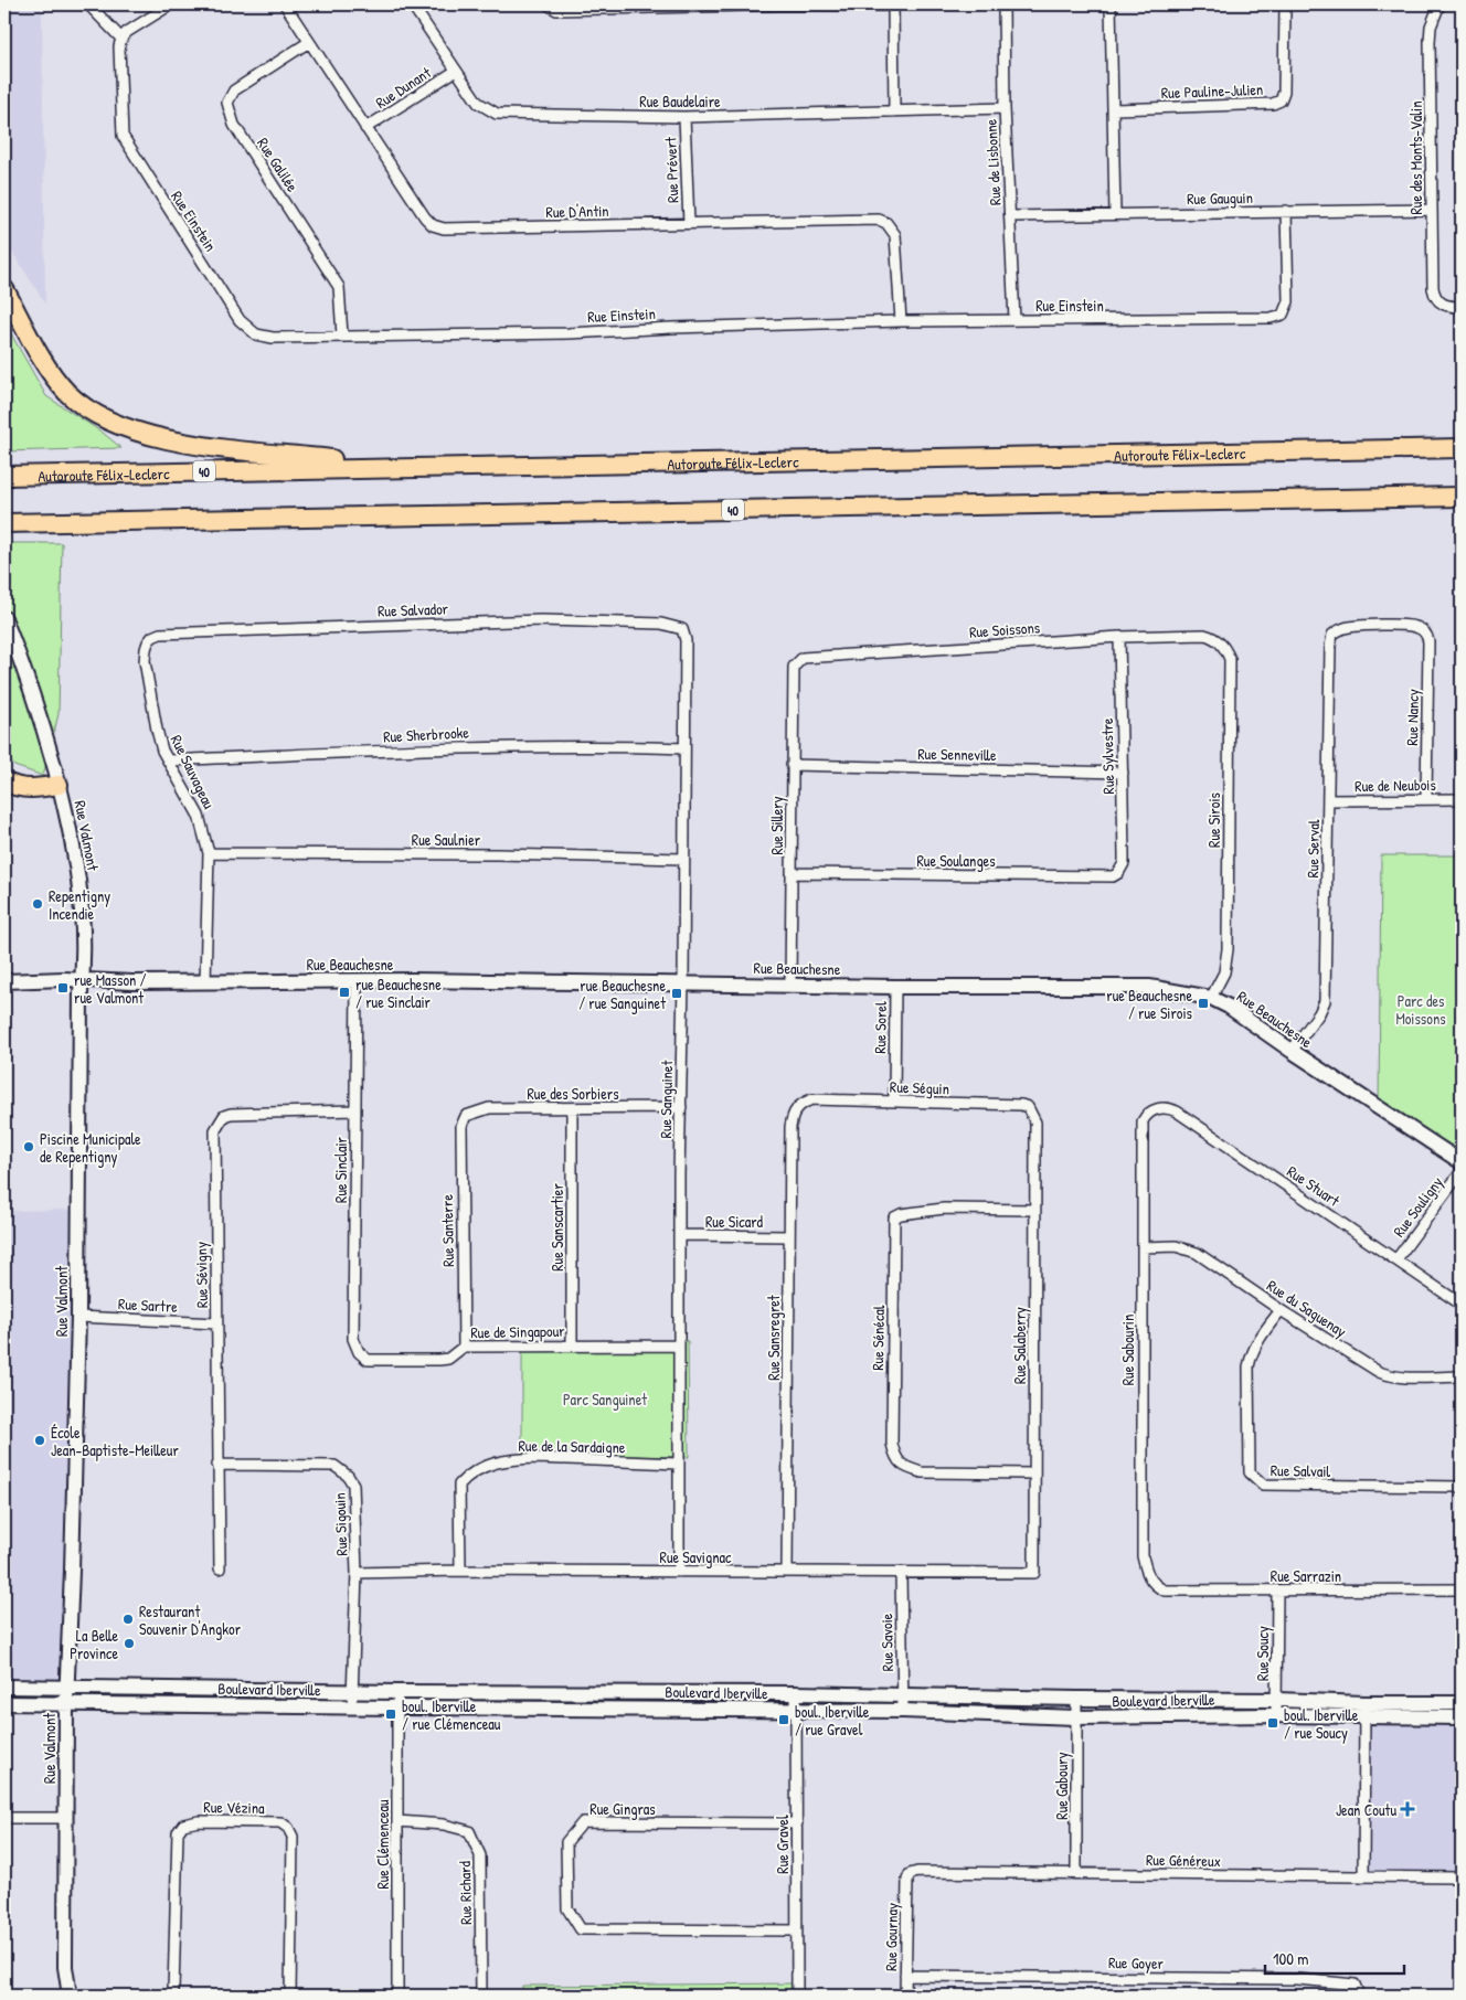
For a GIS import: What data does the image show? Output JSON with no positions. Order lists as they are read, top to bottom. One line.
{"streets":{"highway":["Autoroute Félix-Leclerc","40"],"street":["Rue Dunant","Rue Pauline-Julien","Rue Baudelaire","Rue des Monts-Valin","Rue de Lisbonne","Rue Galilée","Rue Prévert","Rue Gauguin","Rue D'Antin","Rue Einstein","Rue Salvador","Rue Soissons","Rue Nancy","Rue Sherbrooke","Rue Senneville","Rue Sylvestre","Rue Sauvageau","Rue de Neubois","Rue Sirois","Rue Sillery","Rue Valmont","Rue Saulnier","Rue Serval","Rue Soulanges","Rue Beauchesne","Rue Sorel","Rue Séguin","Rue des Sorbiers","Rue Sanguinet","Rue Sinclair","Rue Stuart","Rue Souligny","Rue Sicard","Rue Sanscartier","Rue Santerre","Rue Sévigny","Rue Sartre","Rue du Saguenay","Rue de Singapour","Rue Sansregret","Rue Sénécal","Rue Salaberry","Rue Sabourin","Rue de la Sardaigne","Rue Salvail","Rue Sigouin","Rue Savignac","Rue Sarrazin","Rue Savoie","Rue Soucy","Boulevard Iberville","Rue Gaboury","Rue Vézina","Rue Gingras","Rue Clémenceau","Rue Gravel","Rue Généreux","Rue Richard","Rue Gournay","Rue Goyer"]},"crossings":[["Rue Dunant","Rue Baudelaire"],["Rue Dunant","Rue D'Antin"],["Rue Baudelaire","Rue de Lisbonne"],["Rue Baudelaire","Rue Prévert"],["Rue des Monts-Valin","Rue Gauguin"],["Rue de Lisbonne","Rue Gauguin"],["Rue de Lisbonne","Rue Einstein"],["Rue Galilée","Rue D'Antin"],["Rue Galilée","Rue Einstein"],["Rue Prévert","Rue D'Antin"],["Rue Gauguin","Rue Einstein"],["Rue D'Antin","Rue Einstein"],["Rue Salvador","Rue Sauvageau"],["Rue Salvador","Rue Sanguinet"],["Rue Soissons","Rue Sylvestre"],["Rue Soissons","Rue Sirois"],["Rue Soissons","Rue Sillery"],["Rue Nancy","Rue de Neubois"],["Rue Nancy","Rue Serval"],["Rue Sherbrooke","Rue Sauvageau"],["Rue Sherbrooke","Rue Sanguinet"],["Rue Senneville","Rue Sylvestre"],["Rue Senneville","Rue Sillery"],["Rue Sylvestre","Rue Soulanges"],["Rue Sauvageau","Rue Saulnier"],["Rue Sauvageau","Rue Beauchesne"],["Rue de Neubois","Rue Serval"],["Rue Sirois","Rue Beauchesne"],["Rue Sillery","Rue Soulanges"],["Rue Sillery","Rue Beauchesne"],["Rue Valmont","Rue Beauchesne"],["Rue Valmont","Rue Sartre"],["Rue Valmont","Boulevard Iberville"],["Rue Saulnier","Rue Sanguinet"],["Rue Serval","Rue Beauchesne"],["Rue Beauchesne","Rue Sorel"],["Rue Beauchesne","Rue Sanguinet"],["Rue Beauchesne","Rue Sinclair"],["Rue Sorel","Rue Séguin"],["Rue Séguin","Rue Sansregret"],["Rue Séguin","Rue Salaberry"],["Rue des Sorbiers","Rue Sanguinet"],["Rue des Sorbiers","Rue Sanscartier"],["Rue des Sorbiers","Rue Santerre"],["Rue Sanguinet","Rue Sicard"],["Rue Sanguinet","Rue de Singapour"],["Rue Sanguinet","Rue de la Sardaigne"],["Rue Sanguinet","Rue Savignac"],["Rue Sinclair","Rue Sévigny"],["Rue Sinclair","Rue de Singapour"],["Rue Stuart","Rue Souligny"],["Rue Stuart","Rue Sabourin"],["Rue Sicard","Rue Sansregret"],["Rue Sanscartier","Rue de Singapour"],["Rue Santerre","Rue de Singapour"],["Rue Sévigny","Rue Sartre"],["Rue Sévigny","Rue Sigouin"],["Rue du Saguenay","Rue Sabourin"],["Rue du Saguenay","Rue Salvail"],["Rue Sansregret","Rue Savignac"],["Rue Sénécal","Rue Salaberry"],["Rue Salaberry","Rue Savignac"],["Rue Sabourin","Rue Sarrazin"],["Rue de la Sardaigne","Rue Savignac"],["Rue Sigouin","Rue Savignac"],["Rue Sigouin","Boulevard Iberville"],["Rue Savignac","Rue Savoie"],["Rue Sarrazin","Rue Soucy"],["Rue Savoie","Boulevard Iberville"],["Rue Soucy","Boulevard Iberville"],["Boulevard Iberville","Rue Gaboury"],["Boulevard Iberville","Rue Clémenceau"],["Boulevard Iberville","Rue Gravel"],["Rue Gaboury","Rue Généreux"],["Rue Gingras","Rue Gravel"],["Rue Clémenceau","Rue Richard"],["Rue Généreux","Rue Gournay"],["Rue Gournay","Rue Goyer"]],"parks":["Parc des Moissons","Parc Sanguinet"],"places":{"other":["Repentigny Incendie","Piscine Municipale de Repentigny","École Jean-Baptiste-Meilleur","Restaurant Souvenir D'Angkor","La Belle Province"],"transit":["rue Masson / rue Valmont","rue Beauchesne / rue Sinclair","rue Beauchesne / rue Sanguinet","rue Beauchesne / rue Sirois","boul. Iberville / rue Clémenceau","boul. Iberville / rue Gravel","boul. Iberville / rue Soucy"],"health":["Jean Coutu"]},"scale_bar":"100 m"}
